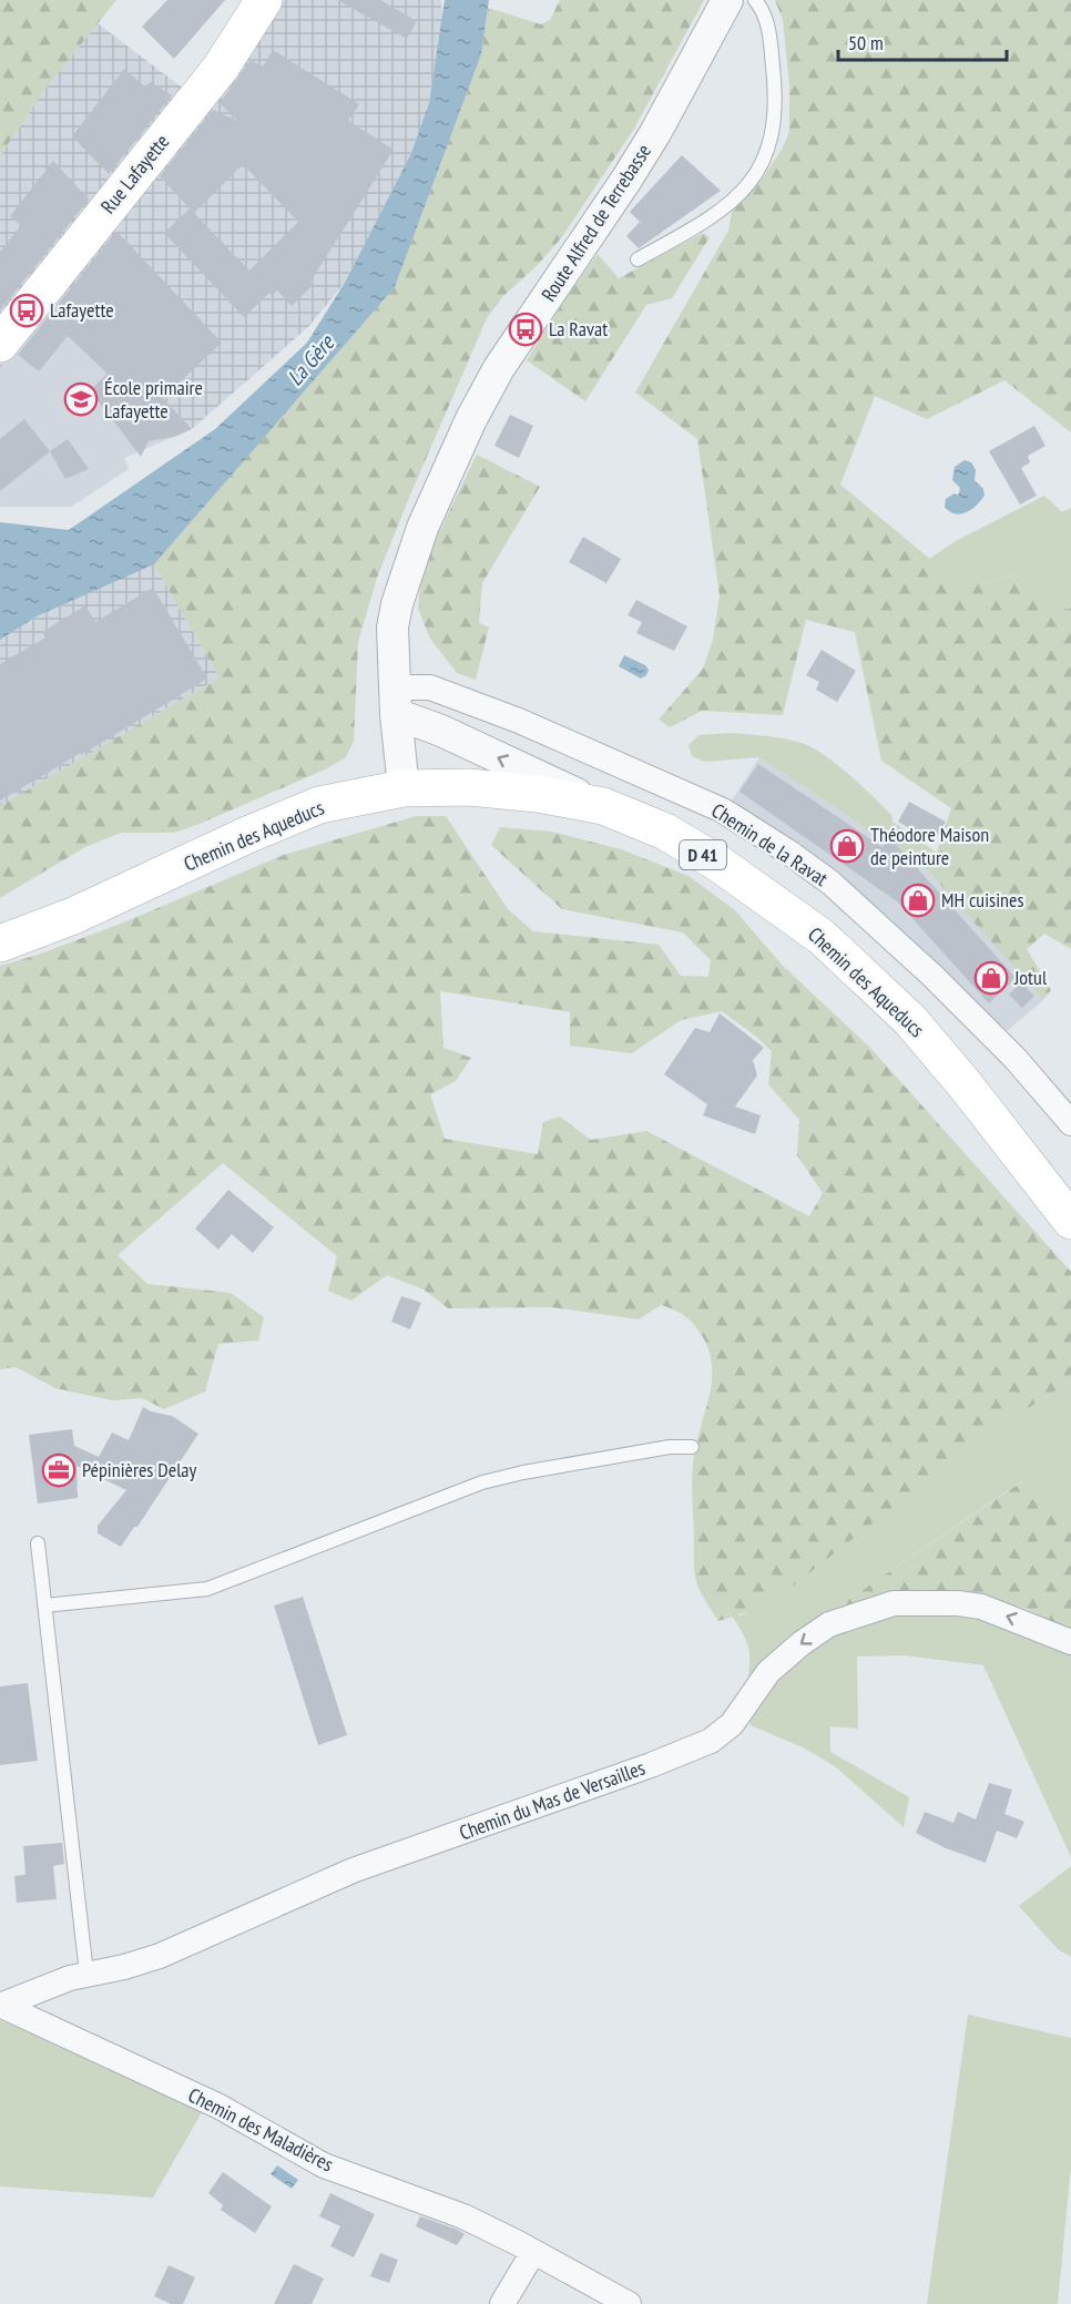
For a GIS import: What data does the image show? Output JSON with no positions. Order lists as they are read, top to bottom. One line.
{"streets":{"main road":["Rue Lafayette","Chemin des Aqueducs","D 41"],"street":["Route Alfred de Terrebasse","Chemin de la Ravat","Chemin du Mas de Versailles","Chemin des Maladières"]},"crossings":[["Route Alfred de Terrebasse","Chemin des Aqueducs"],["Route Alfred de Terrebasse","Chemin de la Ravat"],["Chemin du Mas de Versailles","Chemin des Maladières"]],"one_way":["Chemin du Mas de Versailles"],"water":["La Gère"],"places":{"bus stop":["Lafayette","La Ravat"],"school or university":["École primaire Lafayette"],"shop":["Théodore Maison de peinture","MH cuisines","Jotul"],"office":["Pépinières Delay"]},"scale_bar":"50 m"}
